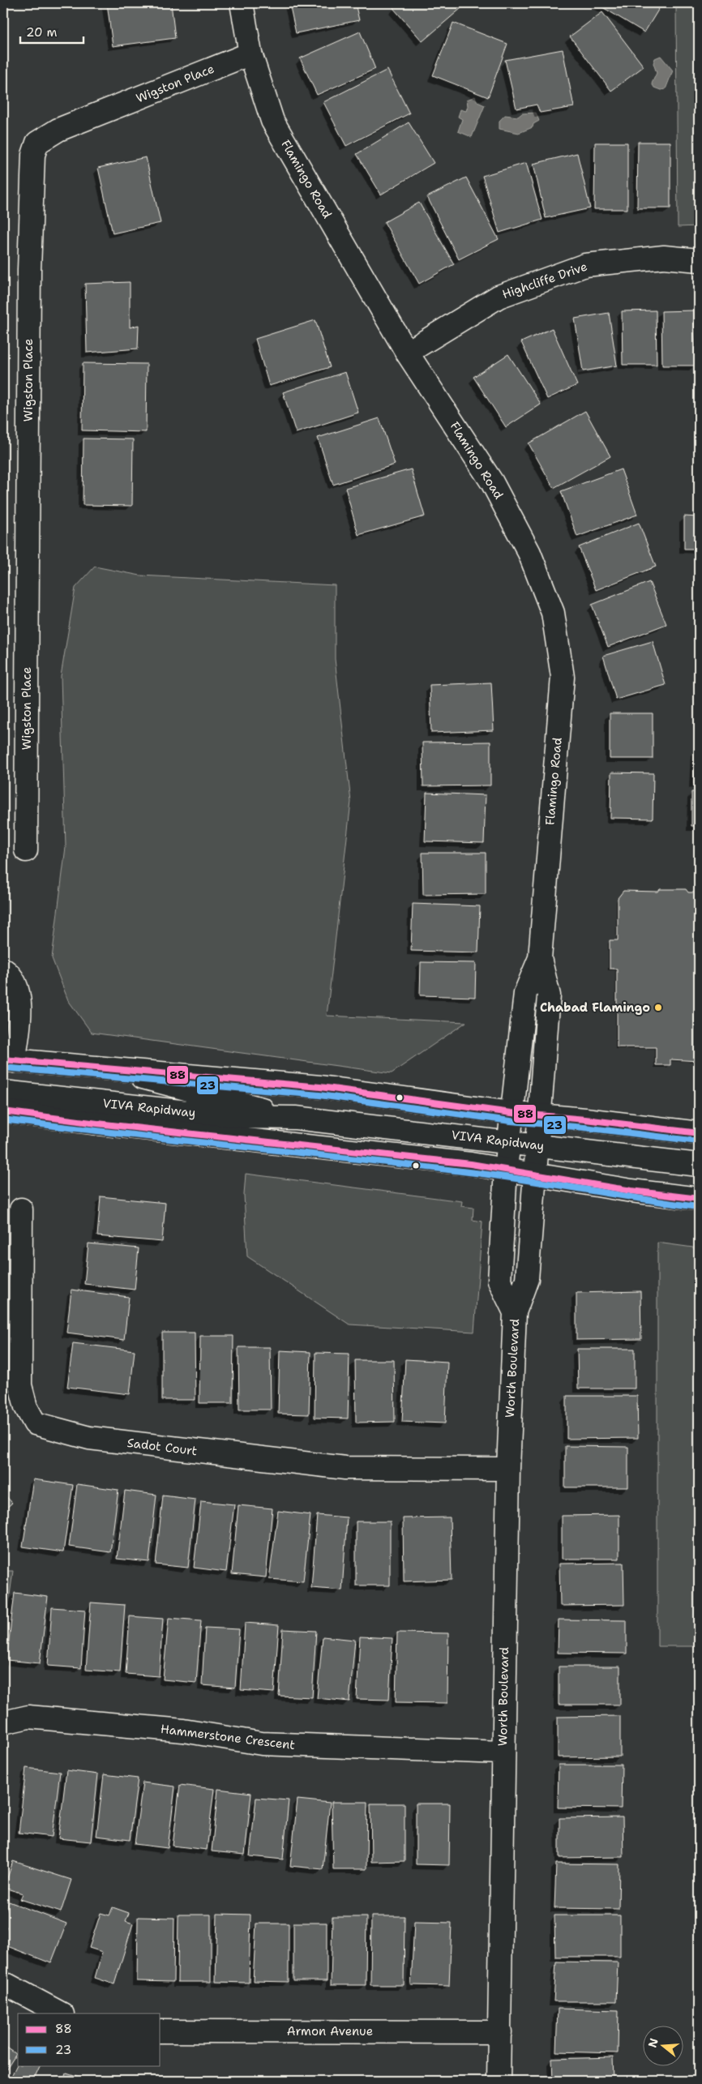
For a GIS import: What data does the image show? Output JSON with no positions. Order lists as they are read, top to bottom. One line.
{"streets":{"street":["Wigston Place","Flamingo Road","Highcliffe Drive","VIVA Rapidway","Worth Boulevard","Sadot Court","Hammerstone Crescent","Armon Avenue"]},"crossings":[["Wigston Place","Flamingo Road"],["Flamingo Road","Highcliffe Drive"],["Flamingo Road","VIVA Rapidway"],["Flamingo Road","Worth Boulevard"],["VIVA Rapidway","Worth Boulevard"],["Worth Boulevard","Sadot Court"],["Worth Boulevard","Hammerstone Crescent"],["Worth Boulevard","Armon Avenue"]],"places":["Chabad Flamingo"],"lines":["transit line 88","transit line 23"],"legend":["88","23"],"scale_bar":"20 m","north":"left"}
